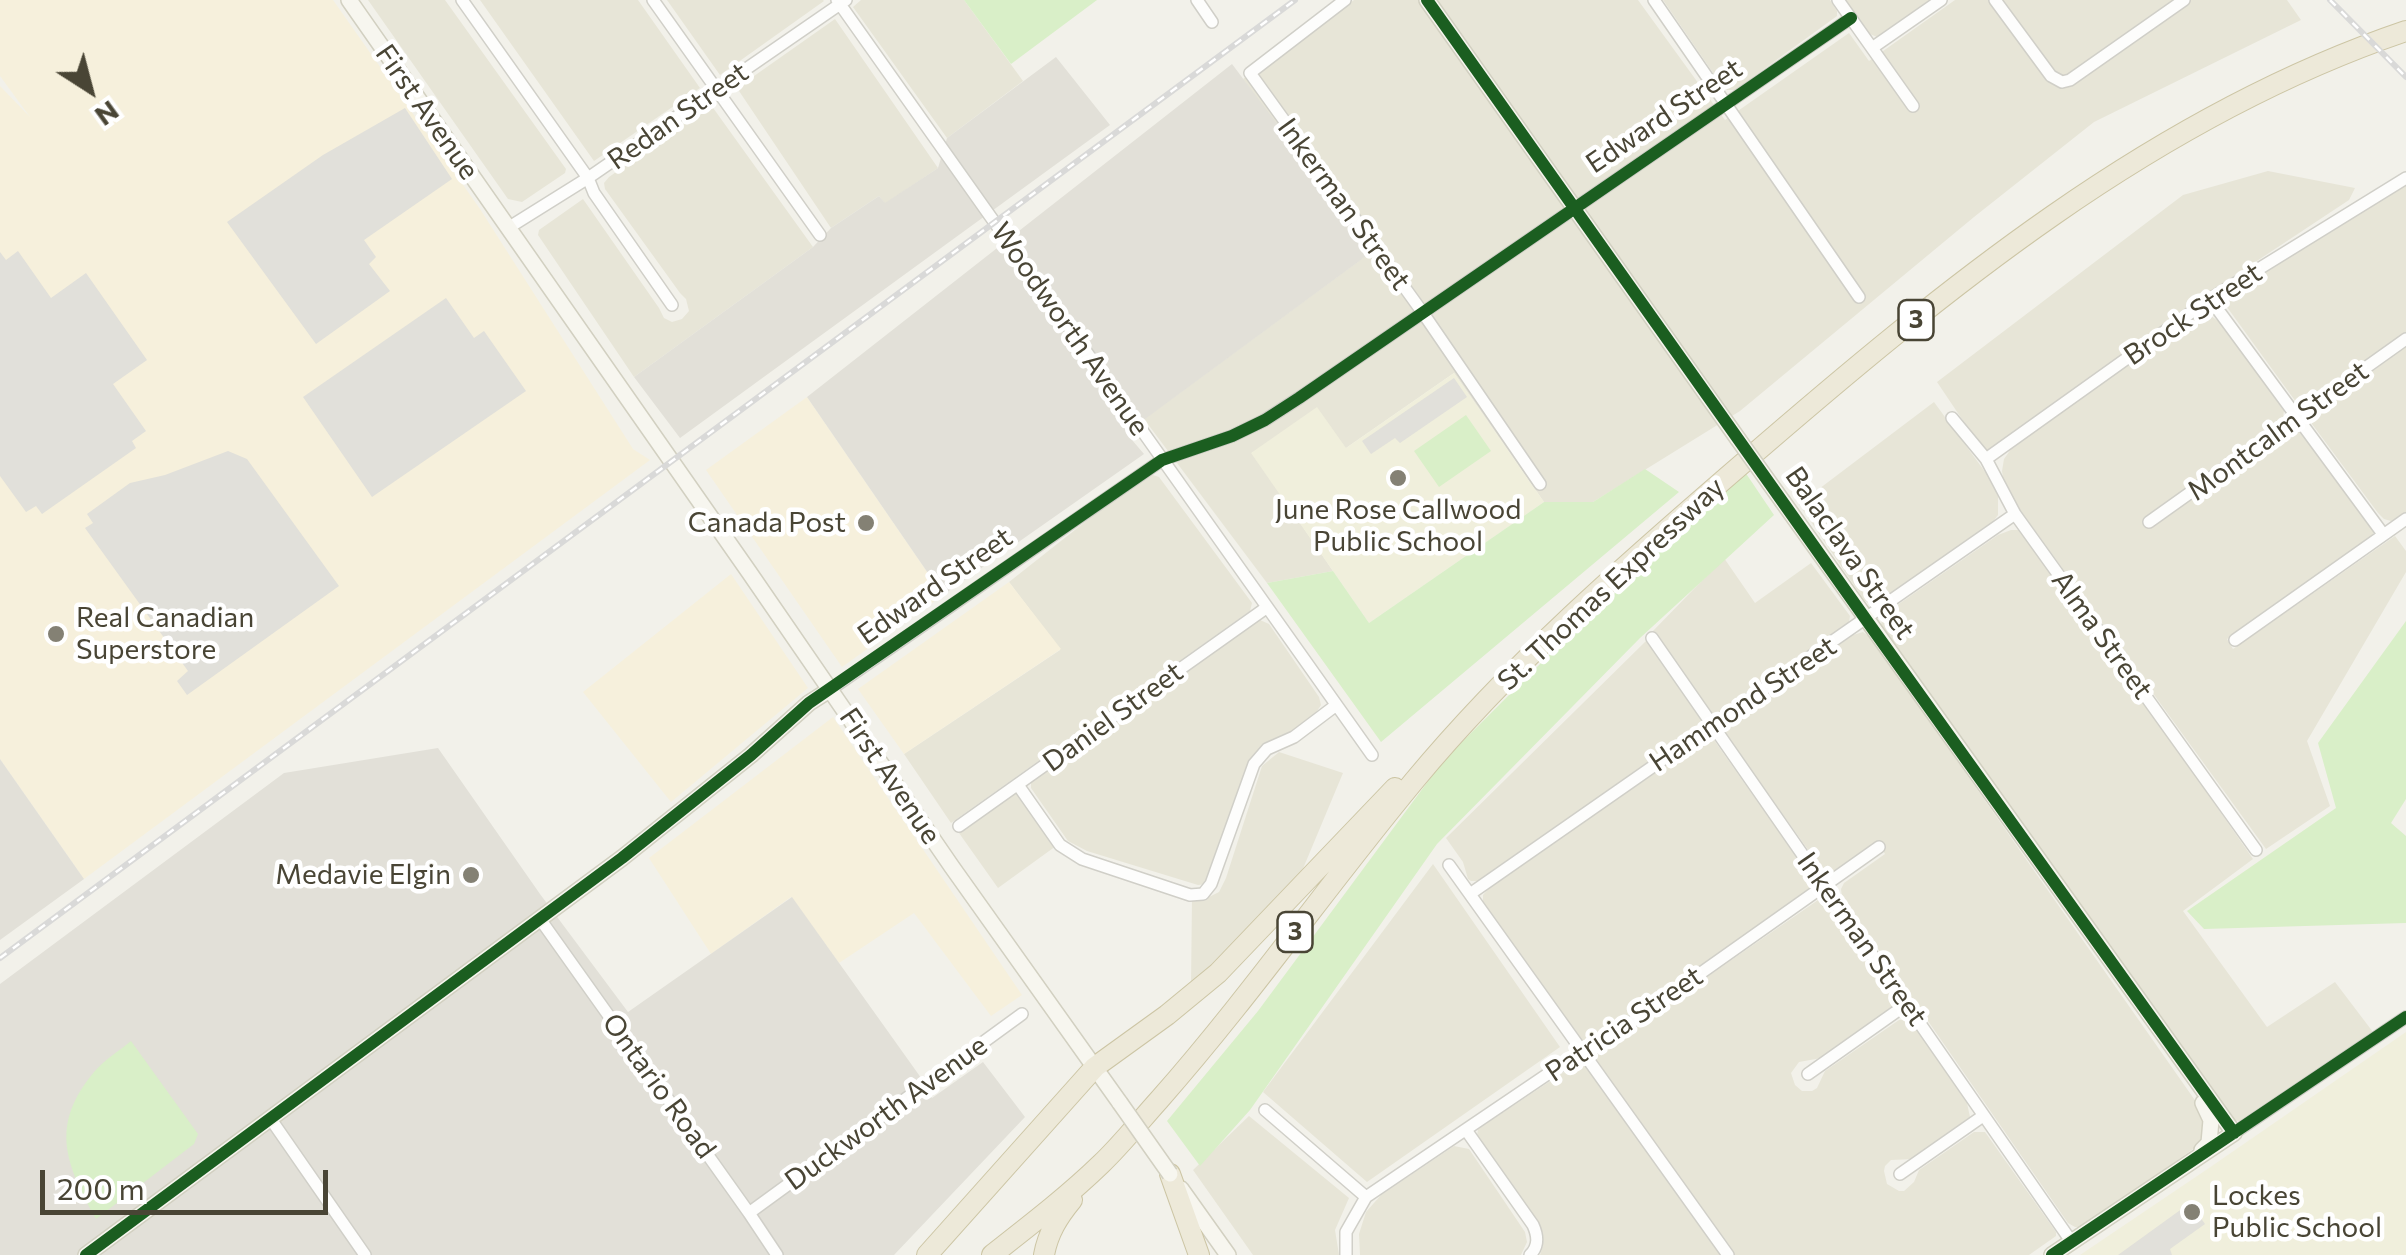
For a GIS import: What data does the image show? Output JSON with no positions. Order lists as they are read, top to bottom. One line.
{"streets":{"highway":["3","St. Thomas Expressway"],"street":["First Avenue","Redan Street","Edward Street","Inkerman Street","Brock Street","Woodworth Avenue","Montcalm Street","Balaclava Street","Alma Street","Hammond Street","Daniel Street","Patricia Street","Ontario Road","Duckworth Avenue"]},"crossings":[["First Avenue","Redan Street"],["First Avenue","Edward Street"],["Redan Street","Woodworth Avenue"],["Edward Street","Inkerman Street"],["Edward Street","Woodworth Avenue"],["Edward Street","Balaclava Street"],["Edward Street","Ontario Road"],["Inkerman Street","Hammond Street"],["Inkerman Street","Patricia Street"],["Brock Street","Alma Street"],["Woodworth Avenue","Daniel Street"],["Balaclava Street","Hammond Street"],["Alma Street","Hammond Street"],["Ontario Road","Duckworth Avenue"]],"places":["June Rose Callwood Public School","Canada Post","Real Canadian Superstore","Medavie Elgin","Lockes Public School"],"scale_bar":"200 m","north":"bottom right"}
